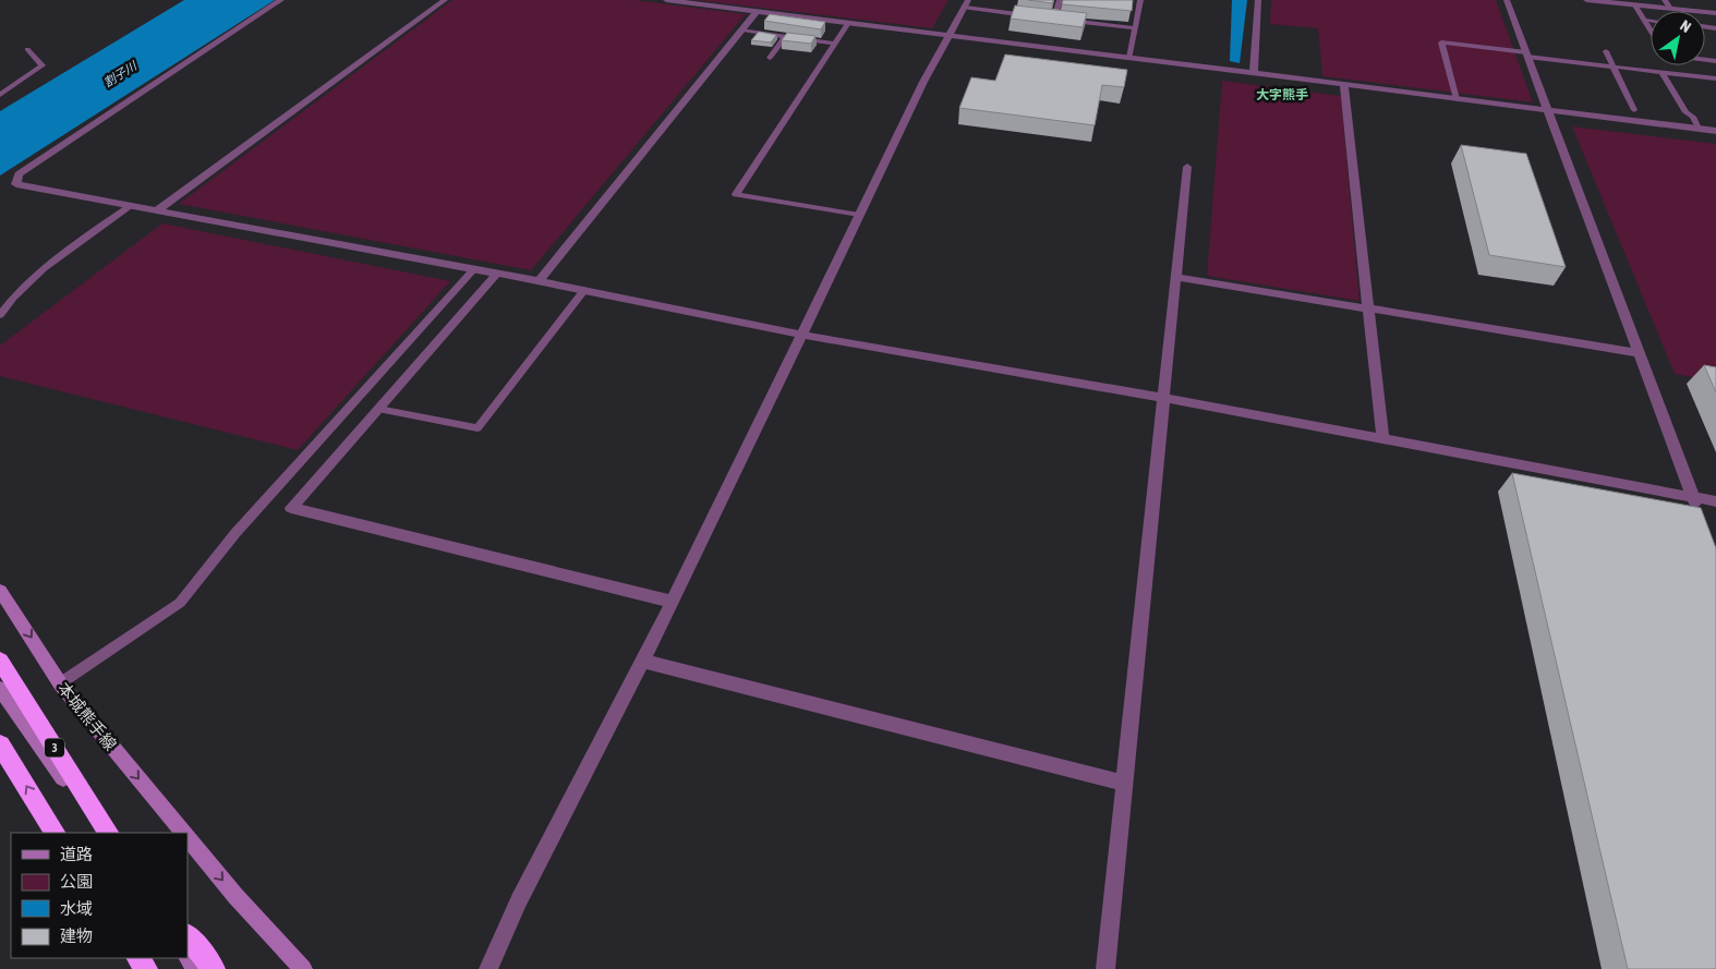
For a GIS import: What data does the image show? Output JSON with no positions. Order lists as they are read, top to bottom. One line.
{"streets":{"highway":["3"],"main road":["本城熊手線"]},"districts":["大字熊手"],"water":["割子川"],"legend":["道路","公園","水域","建物"],"north":"top right"}
